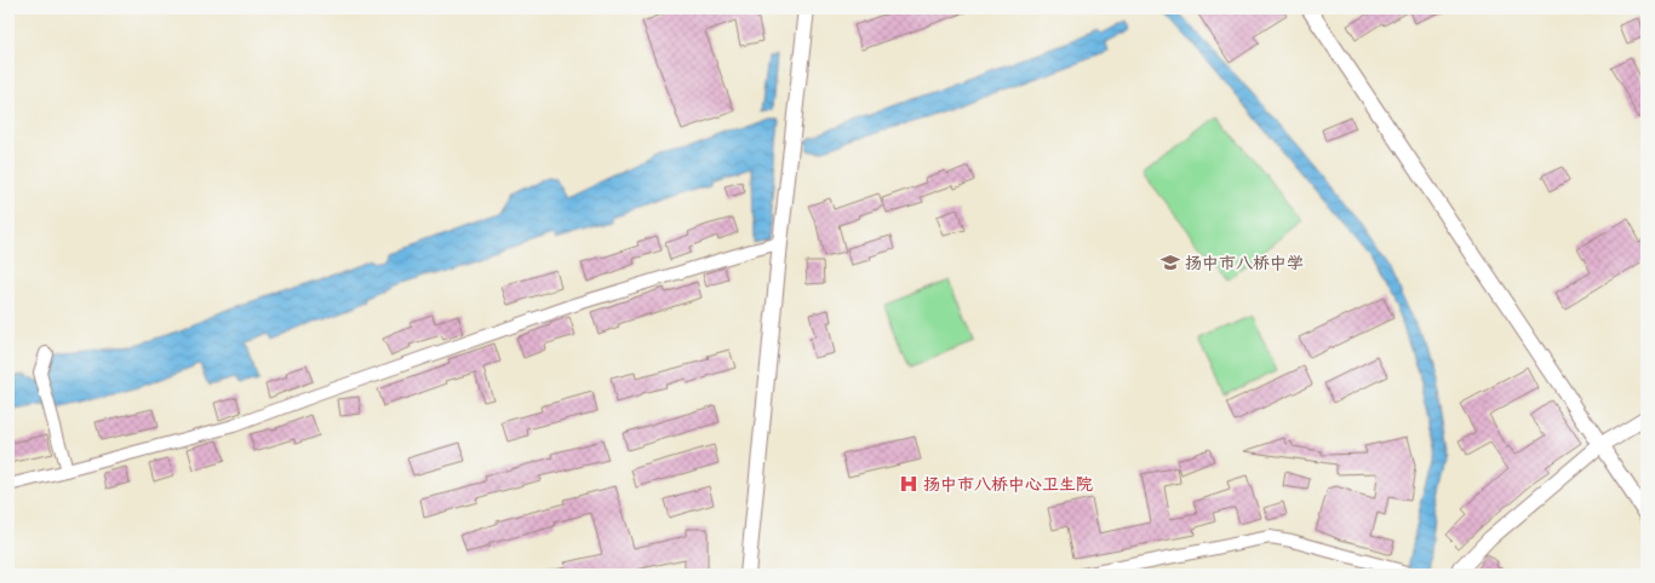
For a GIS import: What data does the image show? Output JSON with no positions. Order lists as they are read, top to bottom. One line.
{"places":{"school or university":["扬中市八桥中学"],"hospital":["扬中市八桥中心卫生院"]}}
